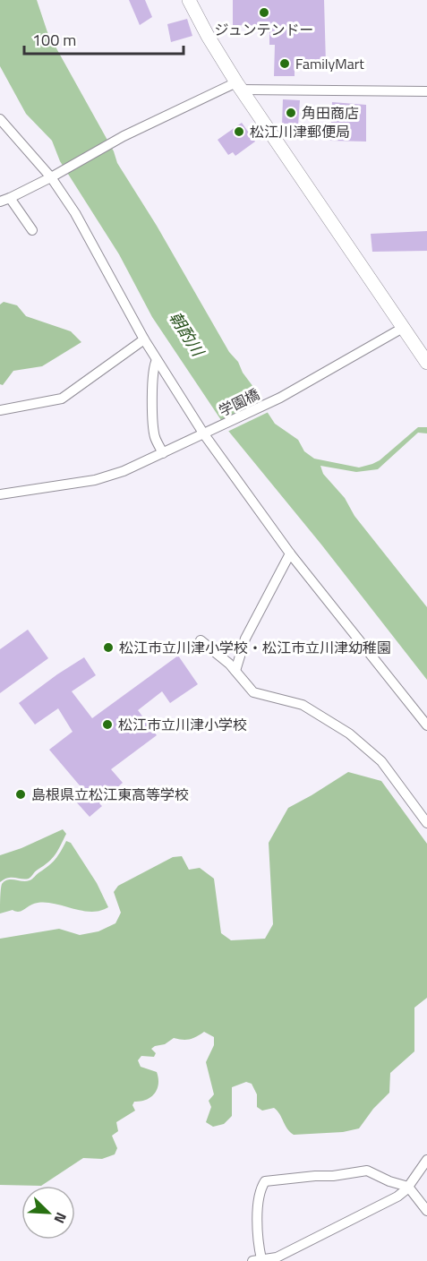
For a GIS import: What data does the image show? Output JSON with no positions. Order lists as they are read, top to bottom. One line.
{"streets":{"street":["学園橋"]},"water":["朝酌川"],"places":["ジュンテンドー","FamilyMart","角田商店","松江川津郵便局","松江市立川津小学校・松江市立川津幼稚園","松江市立川津小学校","島根県立松江東高等学校"],"scale_bar":"100 m","north":"bottom right"}
